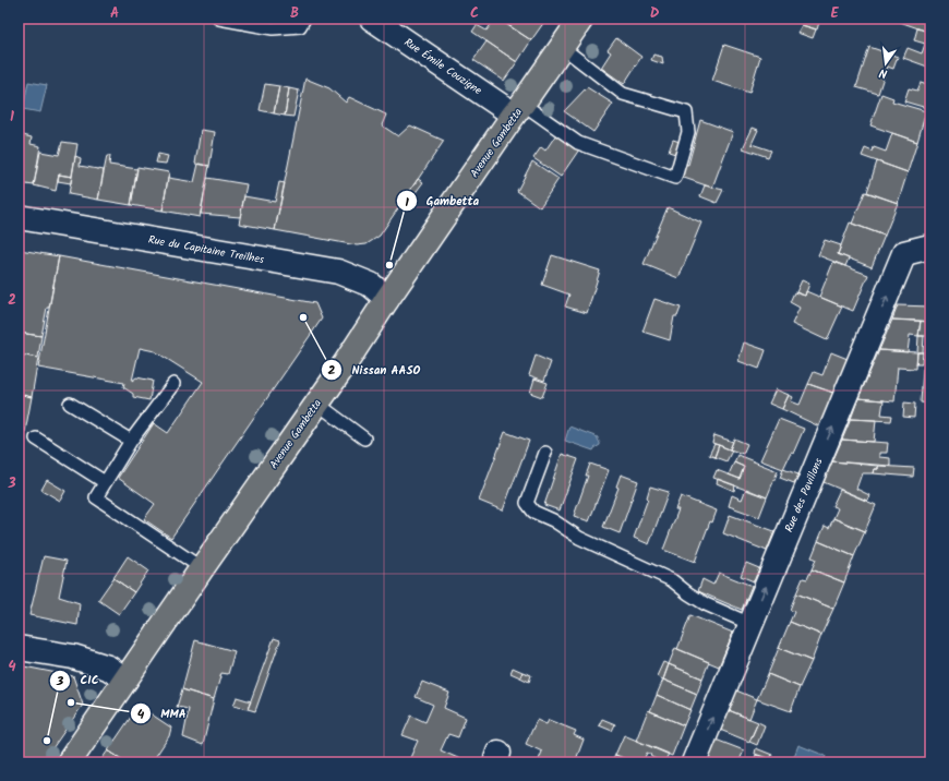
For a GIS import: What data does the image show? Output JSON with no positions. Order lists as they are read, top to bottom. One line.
{"streets":{"main road":["Avenue Gambetta"],"street":["Rue Émile Couzigne","Rue du Capitaine Treilhes","Rue des Pavillons"]},"crossings":[["Rue Émile Couzigne","Avenue Gambetta"],["Avenue Gambetta","Rue du Capitaine Treilhes"]],"one_way":["Rue des Pavillons"],"places":["Gambetta","Nissan AASO","MMA","CIC"],"north":"bottom","grid":{"columns":["A","B","C","D","E"],"rows":["1","2","3","4"]}}
